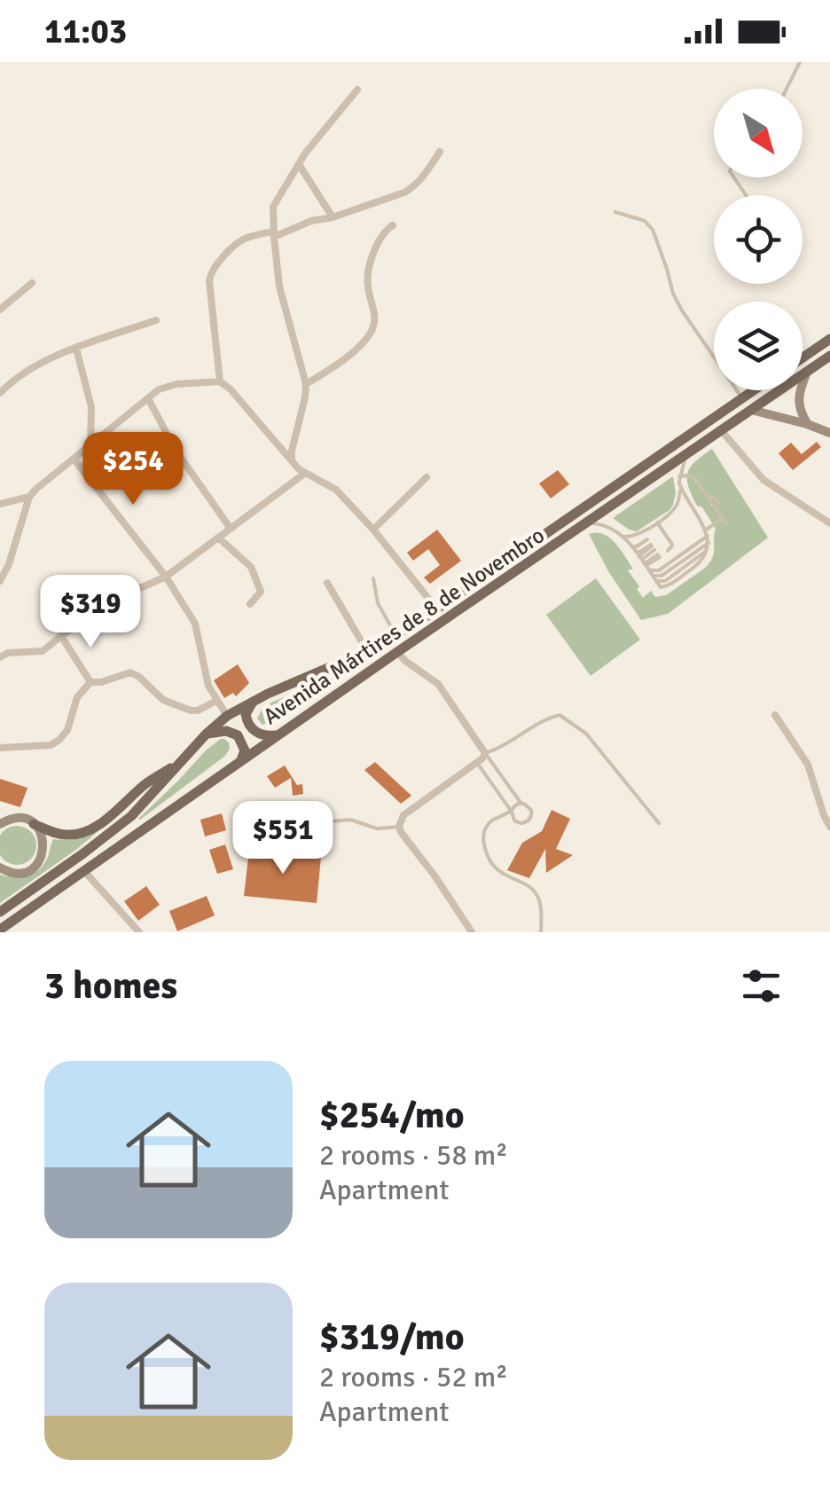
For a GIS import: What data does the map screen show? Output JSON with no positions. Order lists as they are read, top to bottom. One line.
{"streets":{"main road":["Avenida Mártires de 8 de Novembro"]},"north":"bottom right","page":{"status":"11:03","price":["$254","$319","$551"],"heading":"3 homes","list":[{"name":"$254/mo","note":"2 rooms · 58 m² · Apartment"},{"name":"$319/mo","note":"2 rooms · 52 m² · Apartment"}]}}
